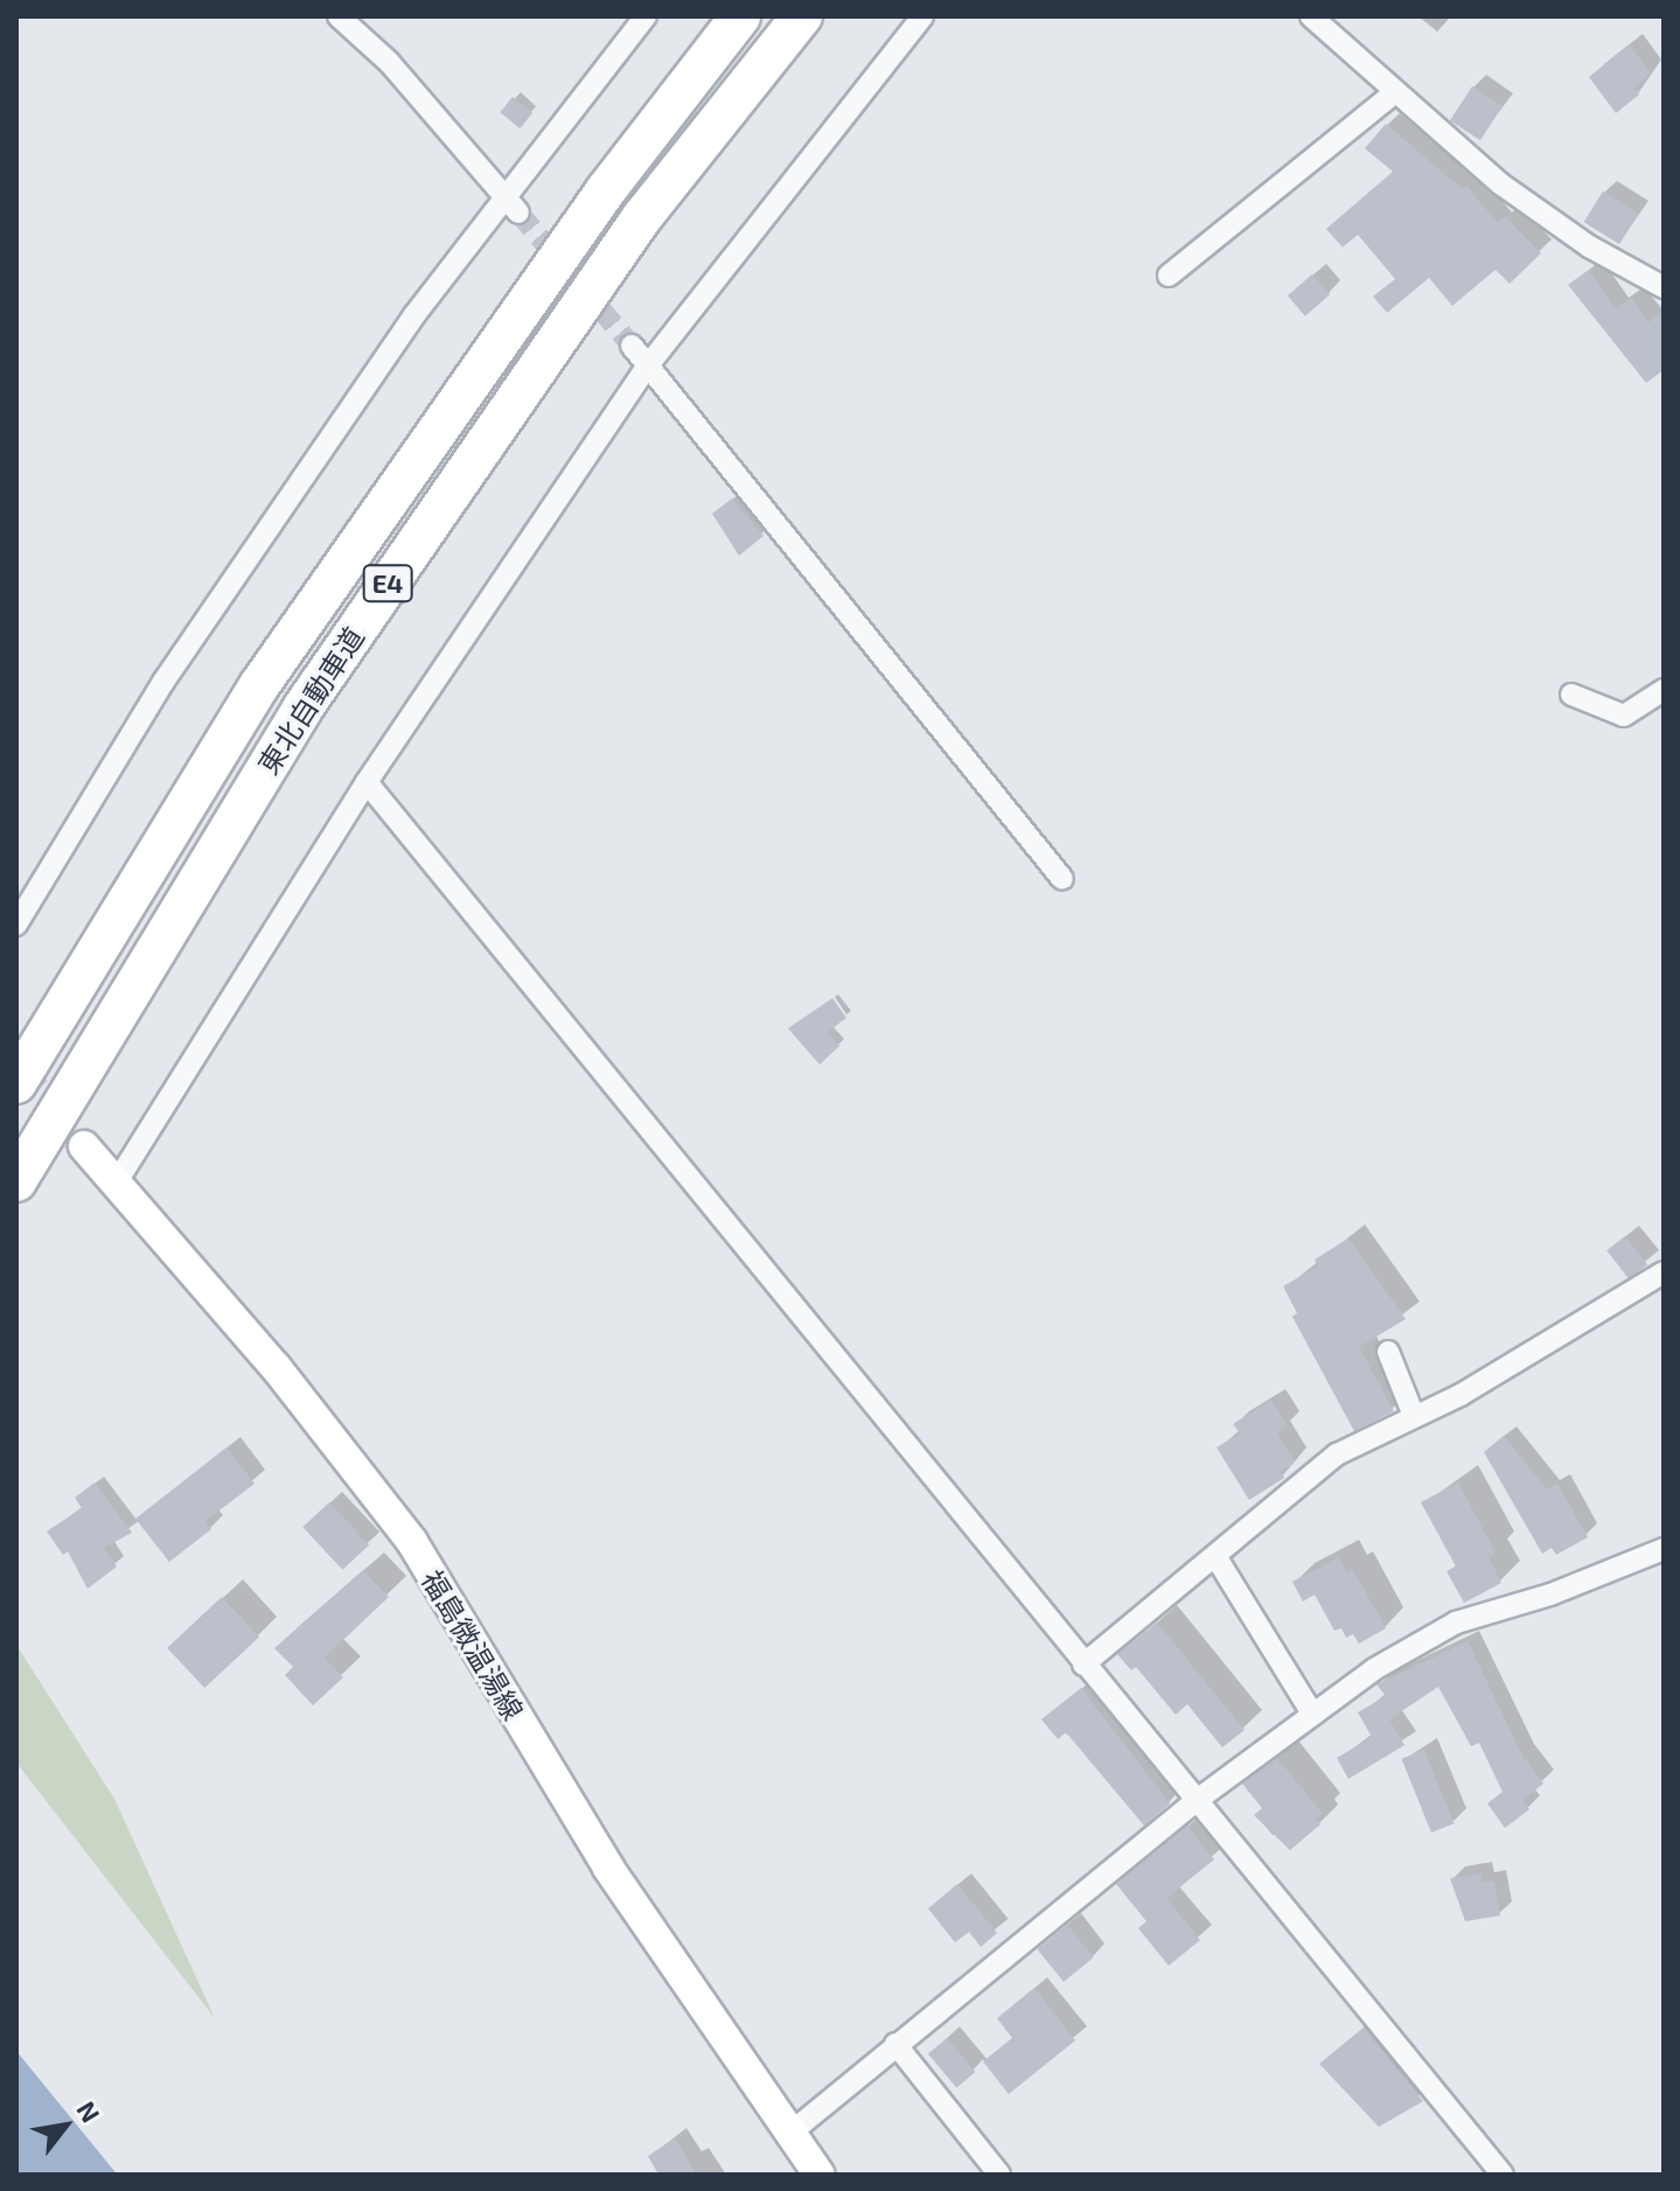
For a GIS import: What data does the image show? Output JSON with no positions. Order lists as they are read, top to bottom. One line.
{"streets":{"highway":["E4","東北自動車道"],"main road":["福島微温湯線"]},"north":"top right"}
